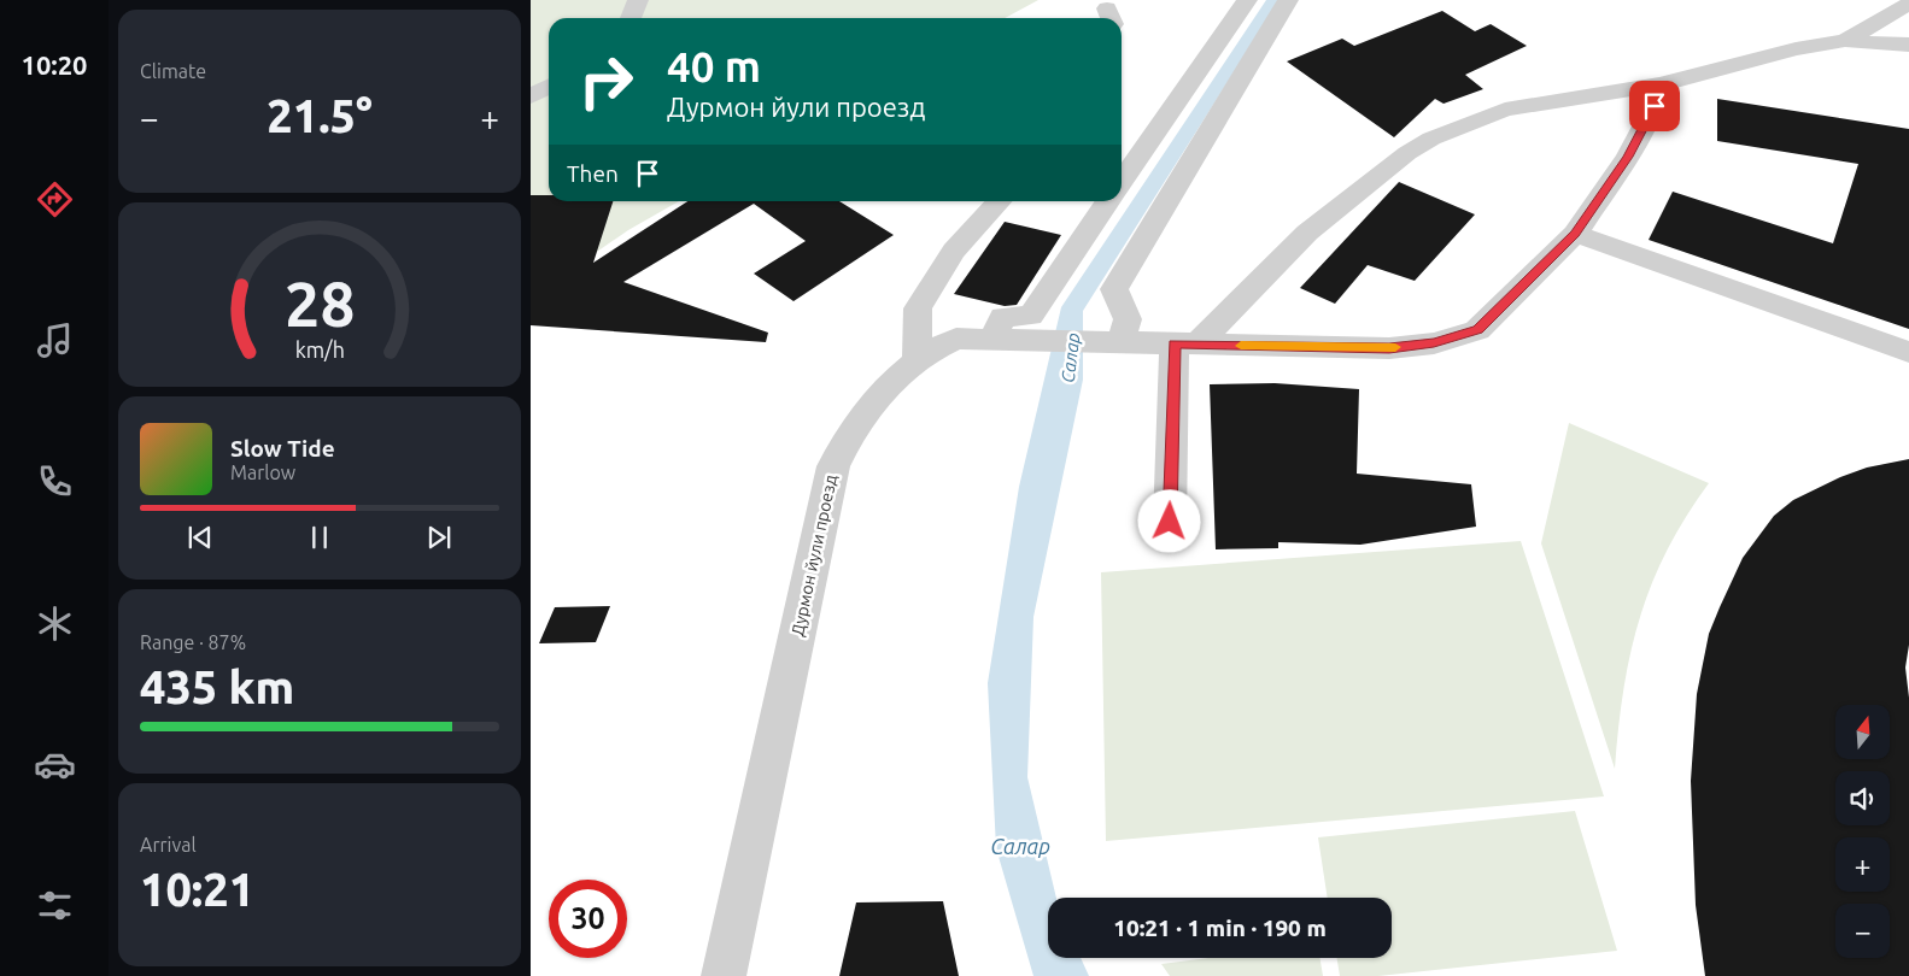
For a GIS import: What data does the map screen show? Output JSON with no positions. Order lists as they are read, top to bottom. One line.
{"streets":{"street":["Дурмон йули проезд"]},"water":["Салар"],"north":"top","page":{"tabs":"10:20","tile":["Climate",["Range · 87%","435 km"],["Arrival","10:21"]],"turn":["40 m","Дурмон йули проезд"],"heat":["−","21.5°","+"],"then":"Then","song":["Slow Tide","Marlow"],"map_buttons":["+","−"],"limit":"30","trip":"10:21 · 1 min · 190 m","gauge":["28","km/h"]}}
